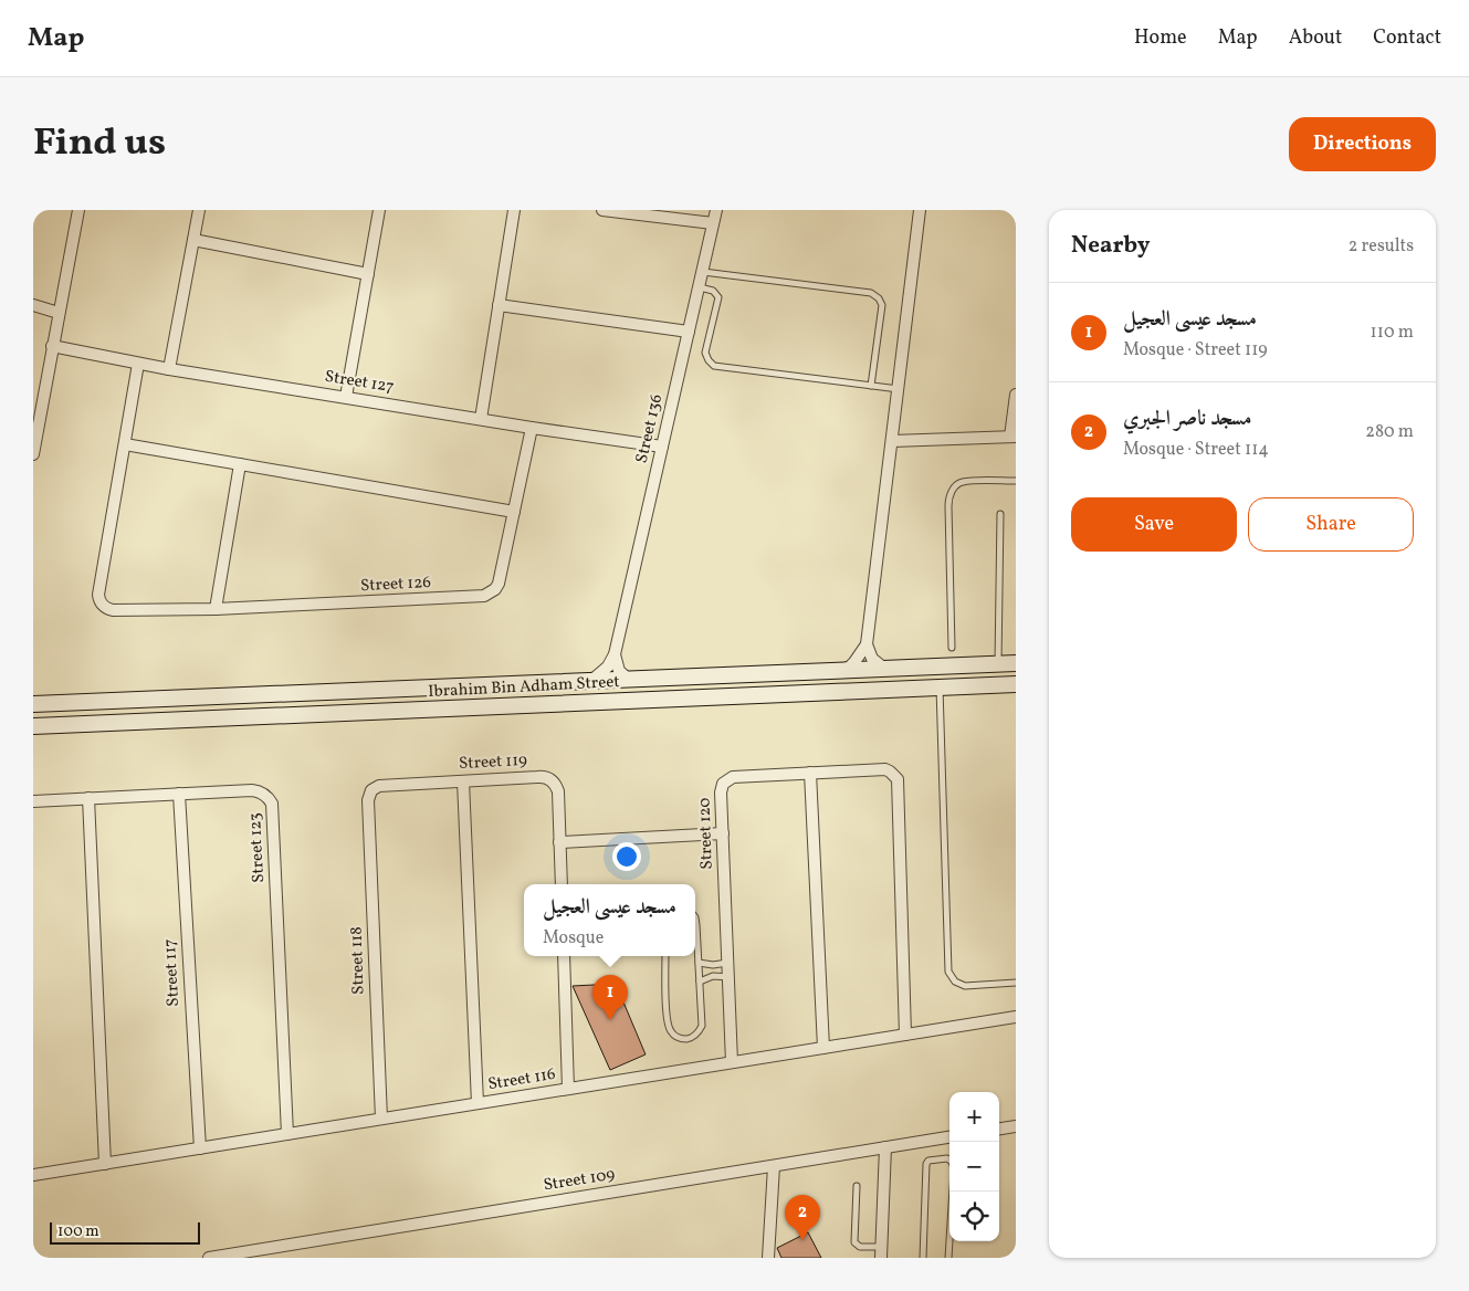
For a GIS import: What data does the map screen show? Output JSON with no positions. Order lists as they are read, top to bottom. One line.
{"streets":{"street":["Street 127","Street 136","Street 126","Ibrahim Bin Adham Street","Street 119","Street 120","Street 123","Street 118","Street 117","Street 116","Street 109"]},"crossings":[["Street 127","Street 136"],["Street 127","Street 126"],["Street 136","Ibrahim Bin Adham Street"],["Street 119","Street 118"],["Street 120","Street 116"],["Street 123","Street 117"],["Street 123","Street 116"],["Street 118","Street 116"],["Street 117","Street 116"]],"scale_bar":"100 m","page":{"header":"Map","nav":["Home","Map","About","Contact"],"title":"Find us","buttons":["Directions",["Save","Share"]],"heading":["Nearby","2 results"],"list":[{"mark":"1","name":"مسجد عيسى العجيل","note":"Mosque · Street 119","value":"110 m"},{"mark":"2","name":"مسجد ناصر الجبري","note":"Mosque · Street 114","value":"280 m"}],"popup":["مسجد عيسى العجيل","Mosque"],"pins":["1","2"],"map_buttons":["+","−"],"scale":"100 m"}}
